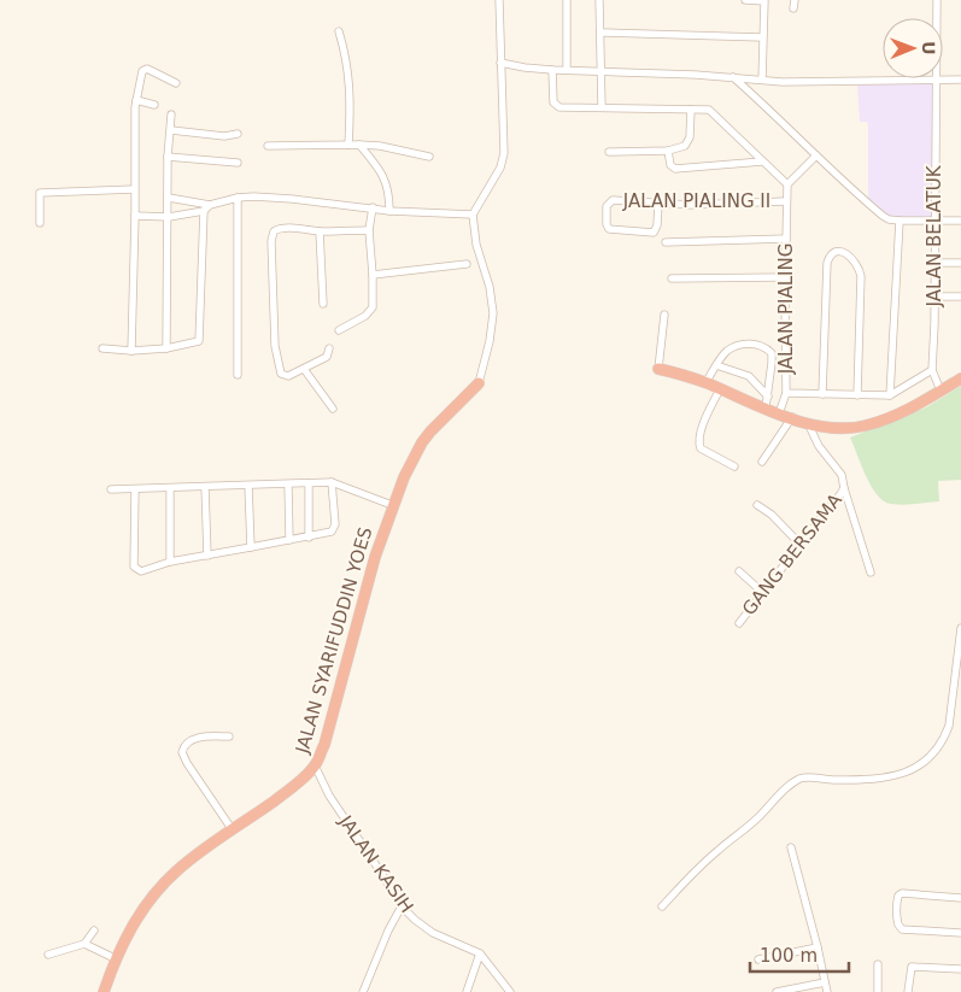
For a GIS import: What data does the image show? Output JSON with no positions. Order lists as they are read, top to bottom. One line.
{"streets":{"highway":["JALAN SYARIFUDDIN YOES"],"street":["JALAN PIALING II","JALAN BELATUK","JALAN PIALING","GANG BERSAMA","JALAN KASIH"]},"crossings":[["JALAN PIALING II","JALAN PIALING"],["JALAN SYARIFUDDIN YOES","JALAN KASIH"]],"scale_bar":"100 m","north":"right"}
